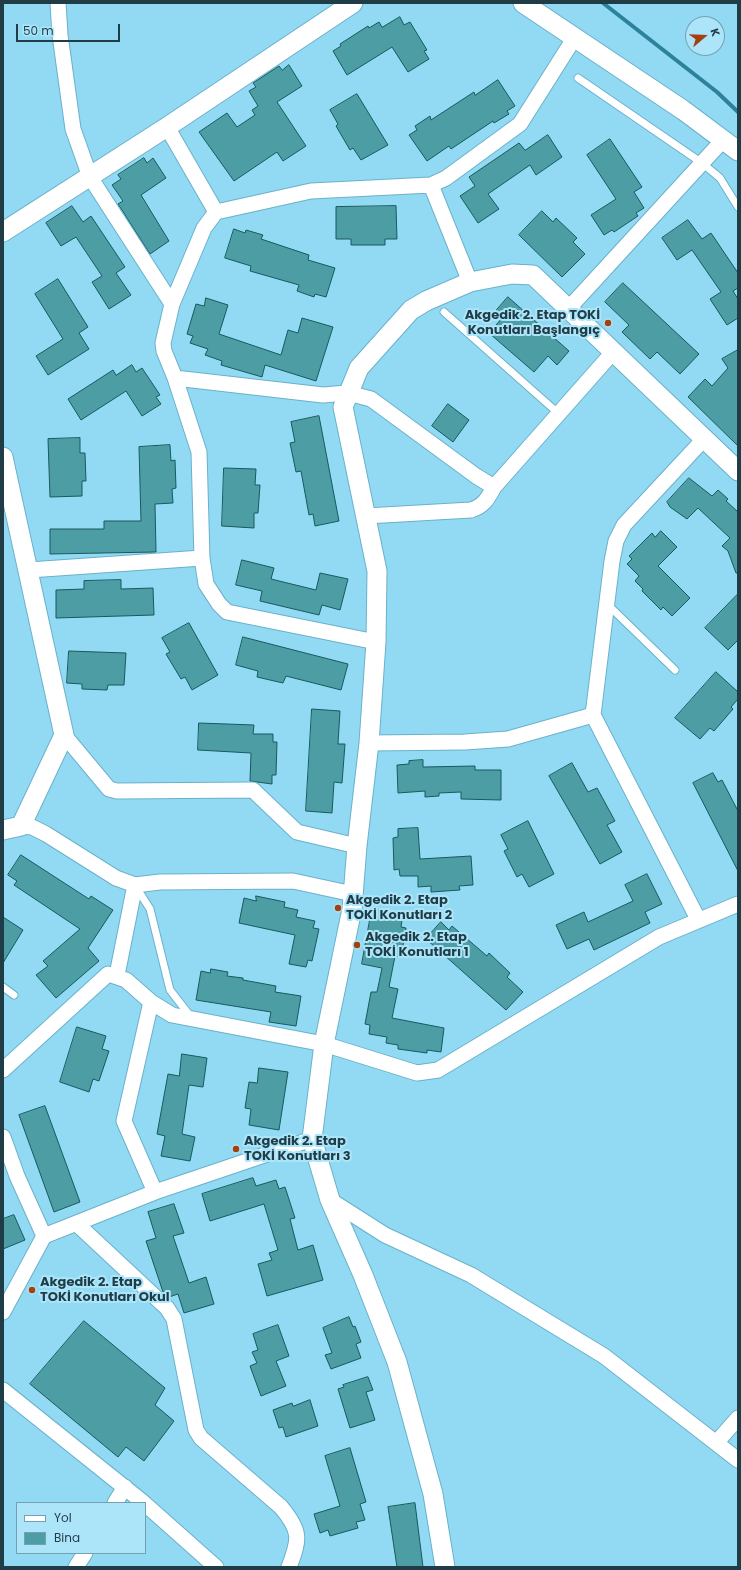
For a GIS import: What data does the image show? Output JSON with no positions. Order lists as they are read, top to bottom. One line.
{"places":["Akgedik 2. Etap TOKİ Konutları Başlangıç","Akgedik 2. Etap TOKİ Konutları 2","Akgedik 2. Etap TOKİ Konutları 1","Akgedik 2. Etap TOKİ Konutları 3","Akgedik 2. Etap TOKİ Konutları Okul"],"legend":["Yol","Bina"],"scale_bar":"50 m","north":"right"}
